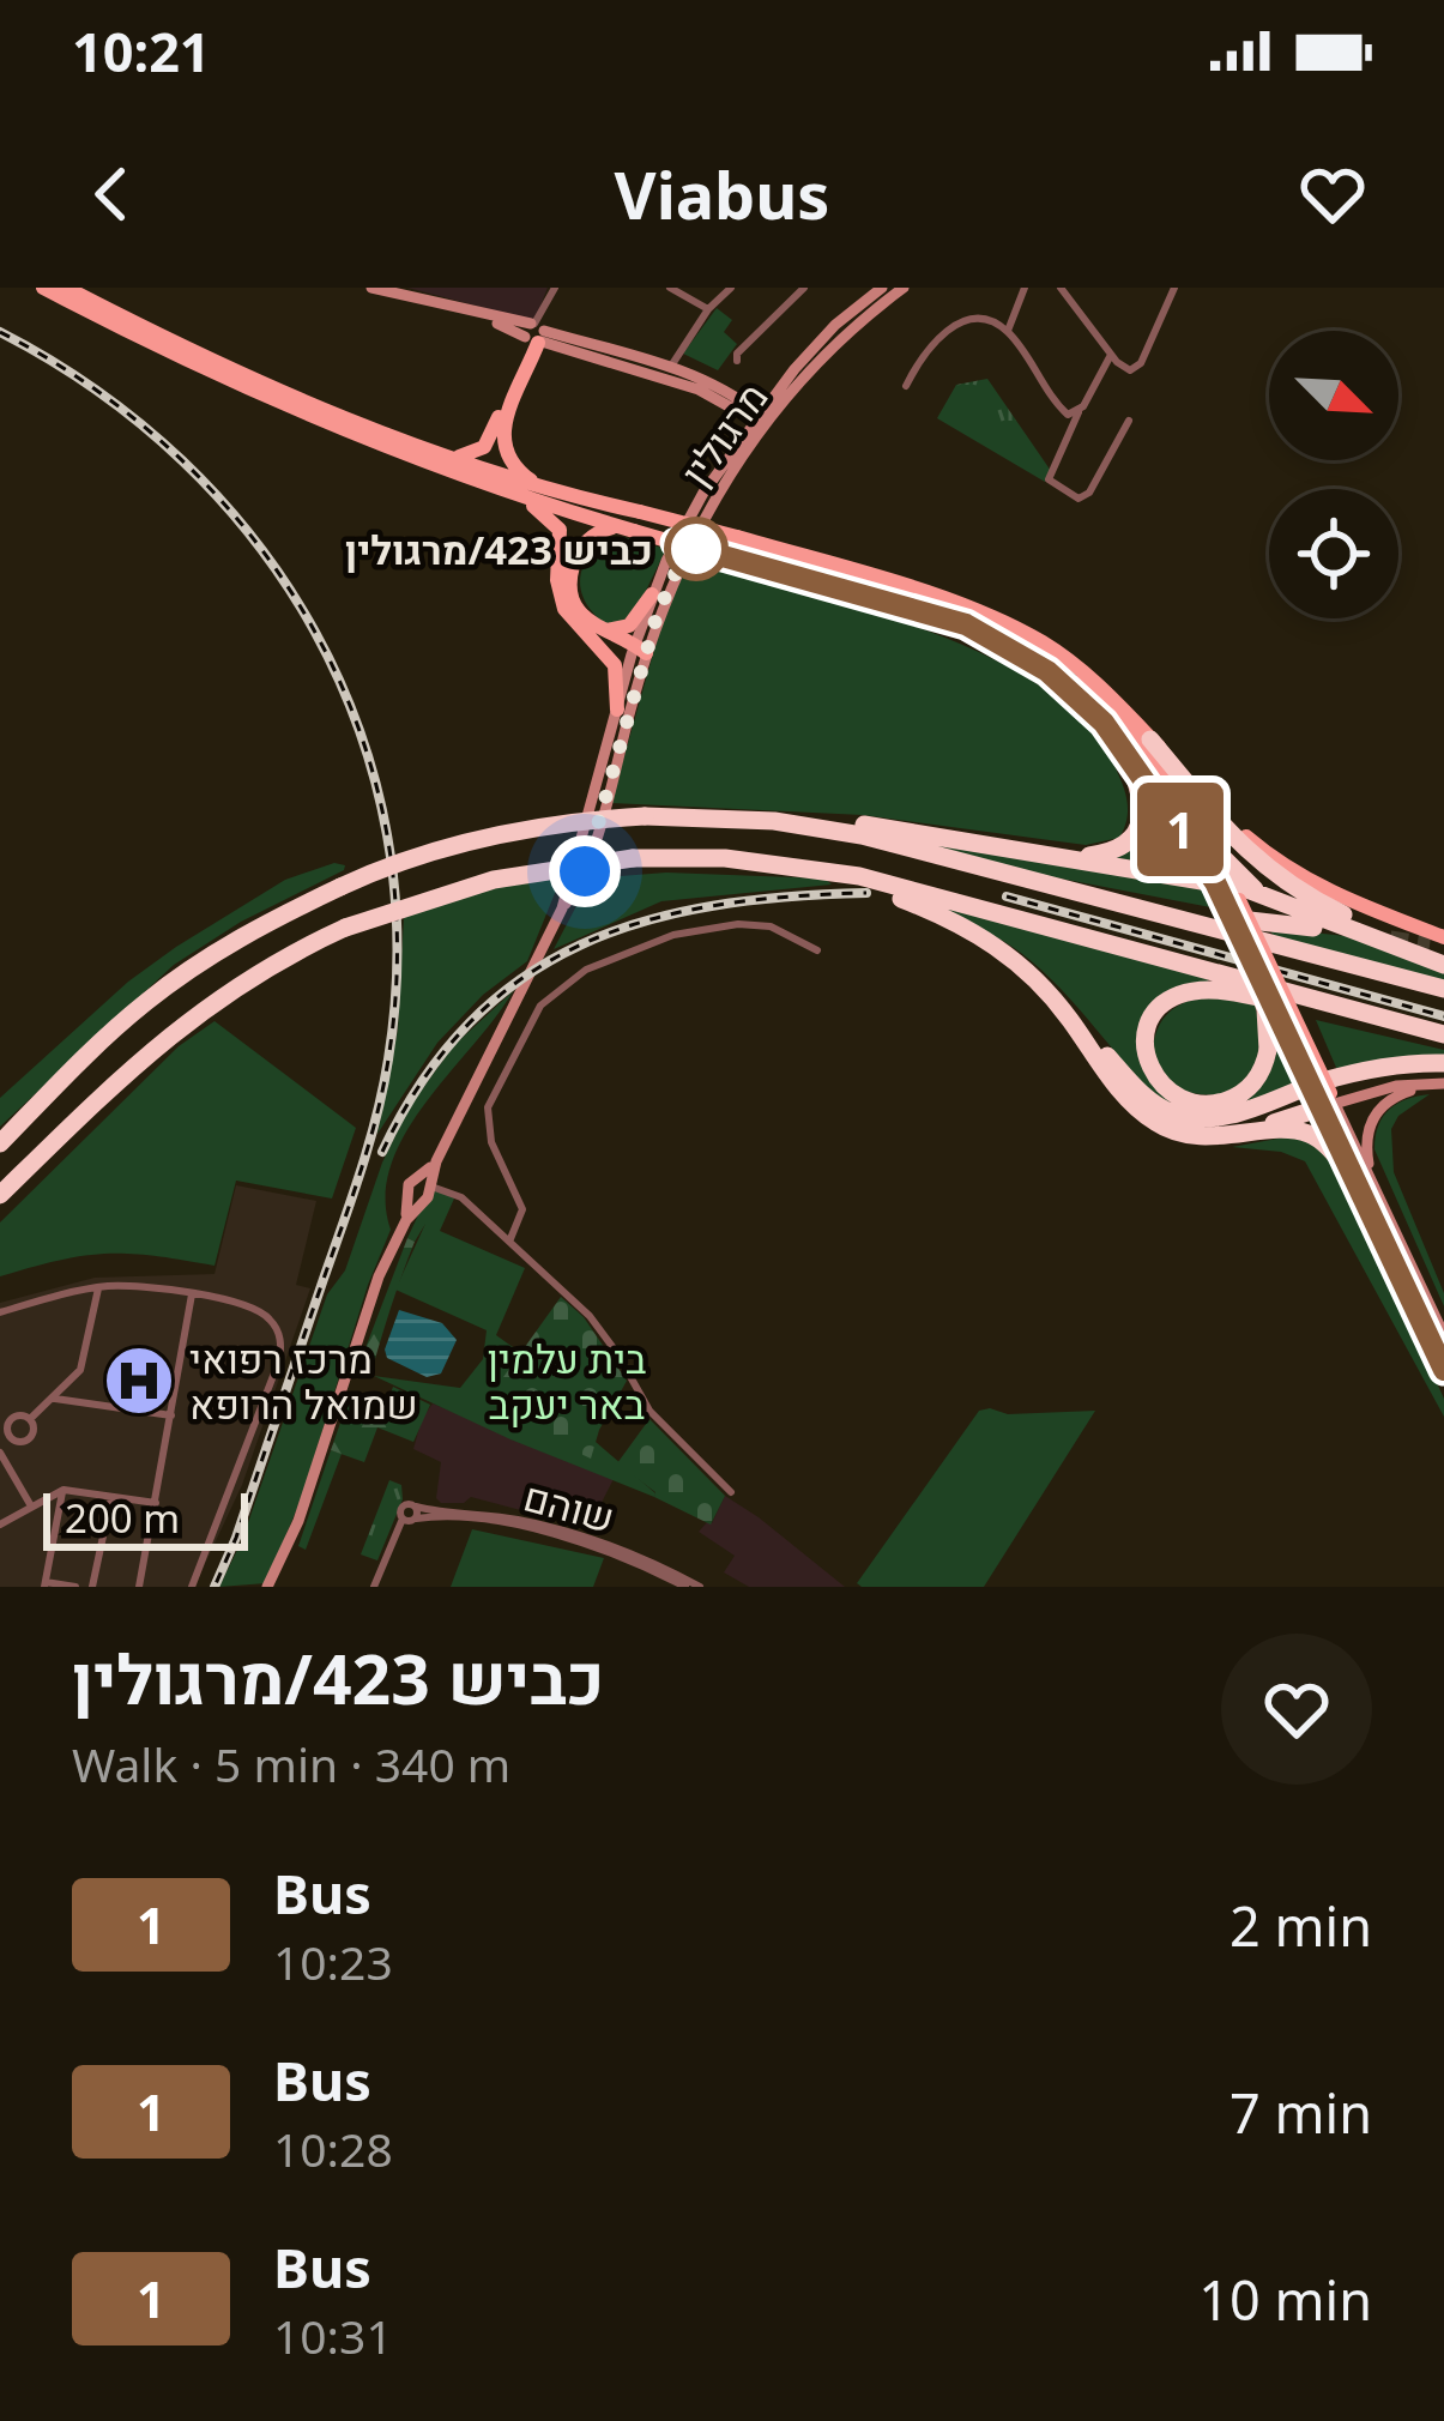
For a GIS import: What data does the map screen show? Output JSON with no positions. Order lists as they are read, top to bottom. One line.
{"streets":{"main road":["מרגולין"],"street":["שוהם"]},"parks":["בית עלמין באר יעקב"],"places":{"other":["כביש 423/מרגולין"],"hospital":["מרכז רפואי שמואל הרופא"]},"lines":["bus line 1"],"scale_bar":"200 m","north":"bottom right","page":{"status":"10:21","header":"Viabus","on_map":"1","scale":"200 m","heading":["כביש 423/מרגולין","Walk · 5 min · 340 m"],"list":[{"mark":"1","name":"Bus","note":"10:23","value":"2 min"},{"mark":"1","name":"Bus","note":"10:28","value":"7 min"},{"mark":"1","name":"Bus","note":"10:31","value":"10 min"}]}}
